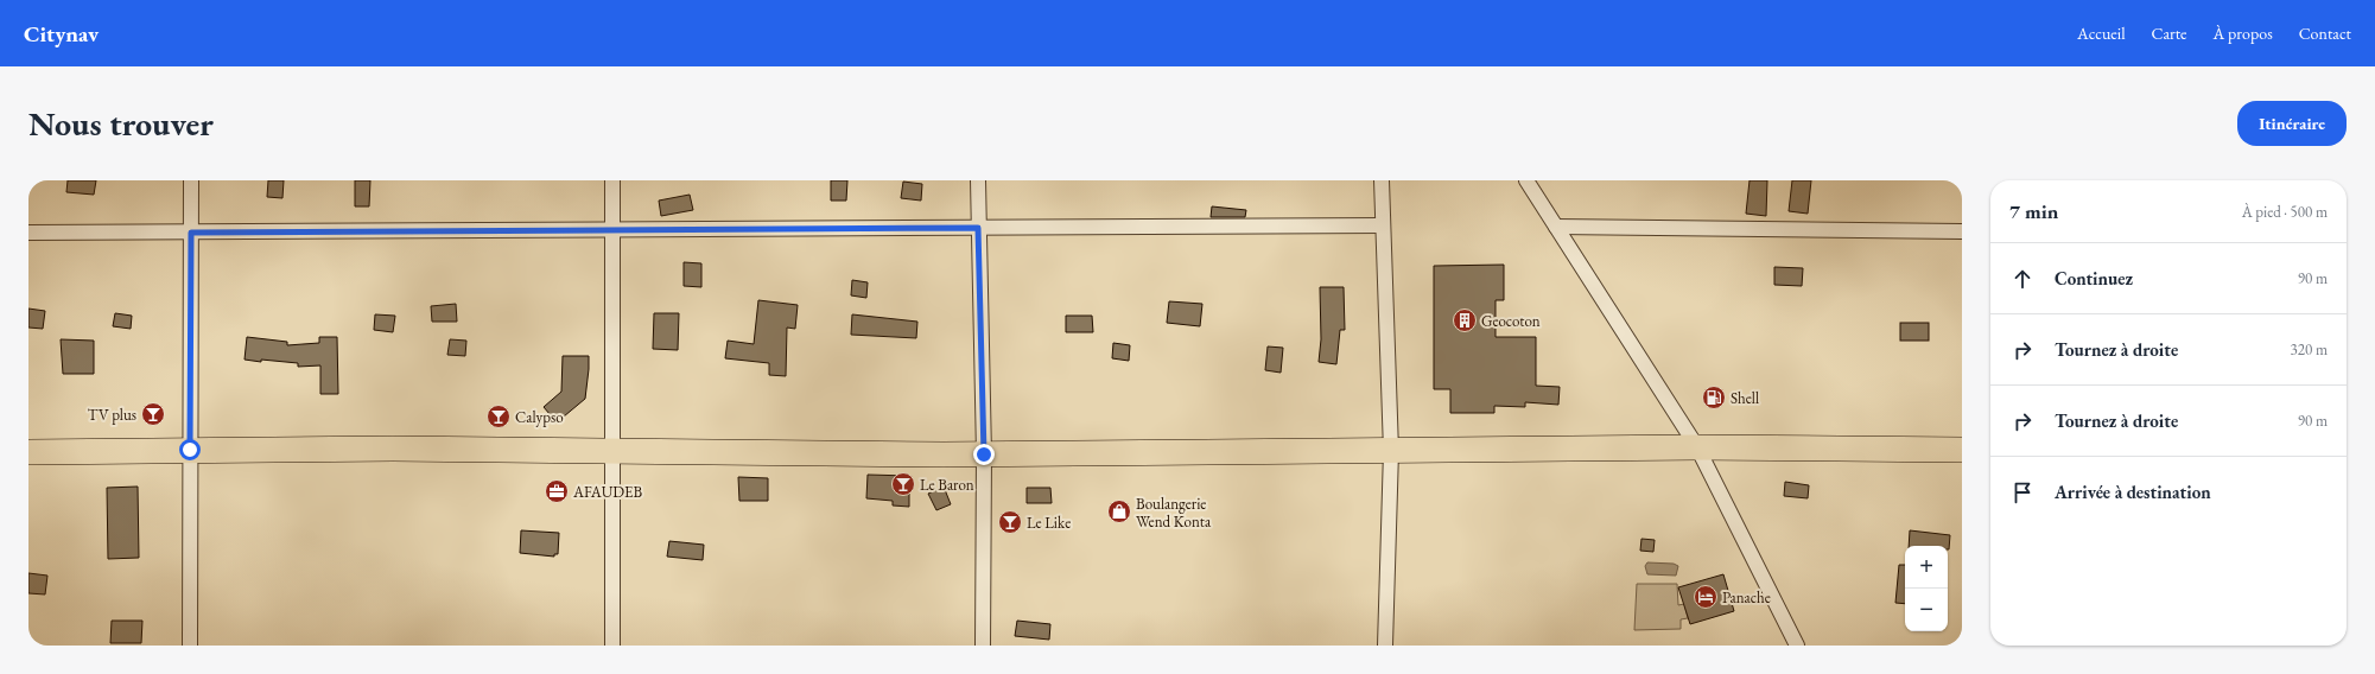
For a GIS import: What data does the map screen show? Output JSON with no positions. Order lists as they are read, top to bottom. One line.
{"places":{"building":["Geocoton"],"fuel station":["Shell"],"bar":["TV plus","Calypso","Le Baron","Le Like"],"office":["AFAUDEB"],"shop":["Boulangerie Wend Konta"],"hotel":["Panache"]},"page":{"header":"Citynav","nav":["Accueil","Carte","À propos","Contact"],"buttons":"Itinéraire","title":"Nous trouver","heading":["7 min","À pied · 500 m"],"list":[["Continuez","90 m"],["Tournez à droite","320 m"],["Tournez à droite","90 m"],"Arrivée à destination"],"map_buttons":["+","−"]}}
